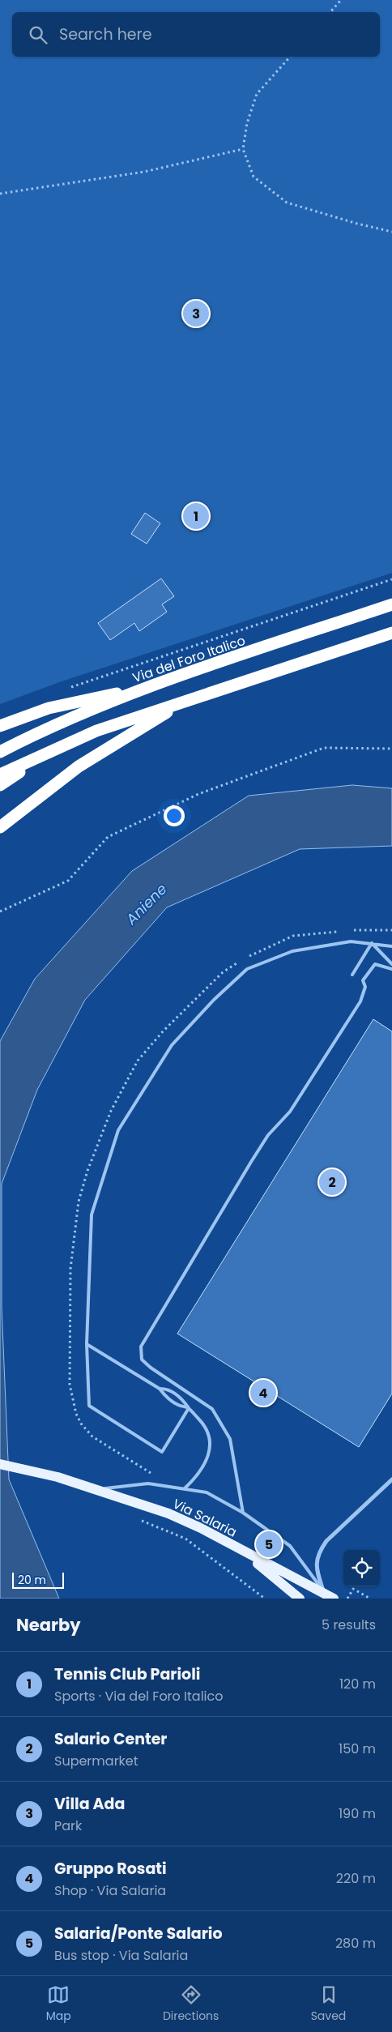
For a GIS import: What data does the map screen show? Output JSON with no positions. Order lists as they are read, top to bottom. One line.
{"streets":{"highway":["Via del Foro Italico"],"main road":["Via Salaria"]},"water":["Aniene"],"scale_bar":"20 m","page":{"search":"Search here","pins":["3","1","2","4","5"],"scale":"20 m","heading":["Nearby","5 results"],"list":[{"mark":"1","name":"Tennis Club Parioli","note":"Sports · Via del Foro Italico","value":"120 m"},{"mark":"2","name":"Salario Center","note":"Supermarket","value":"150 m"},{"mark":"3","name":"Villa Ada","note":"Park","value":"190 m"},{"mark":"4","name":"Gruppo Rosati","note":"Shop · Via Salaria","value":"220 m"},{"mark":"5","name":"Salaria/Ponte Salario","note":"Bus stop · Via Salaria","value":"280 m"}],"nav":["Map","Directions","Saved"]}}
